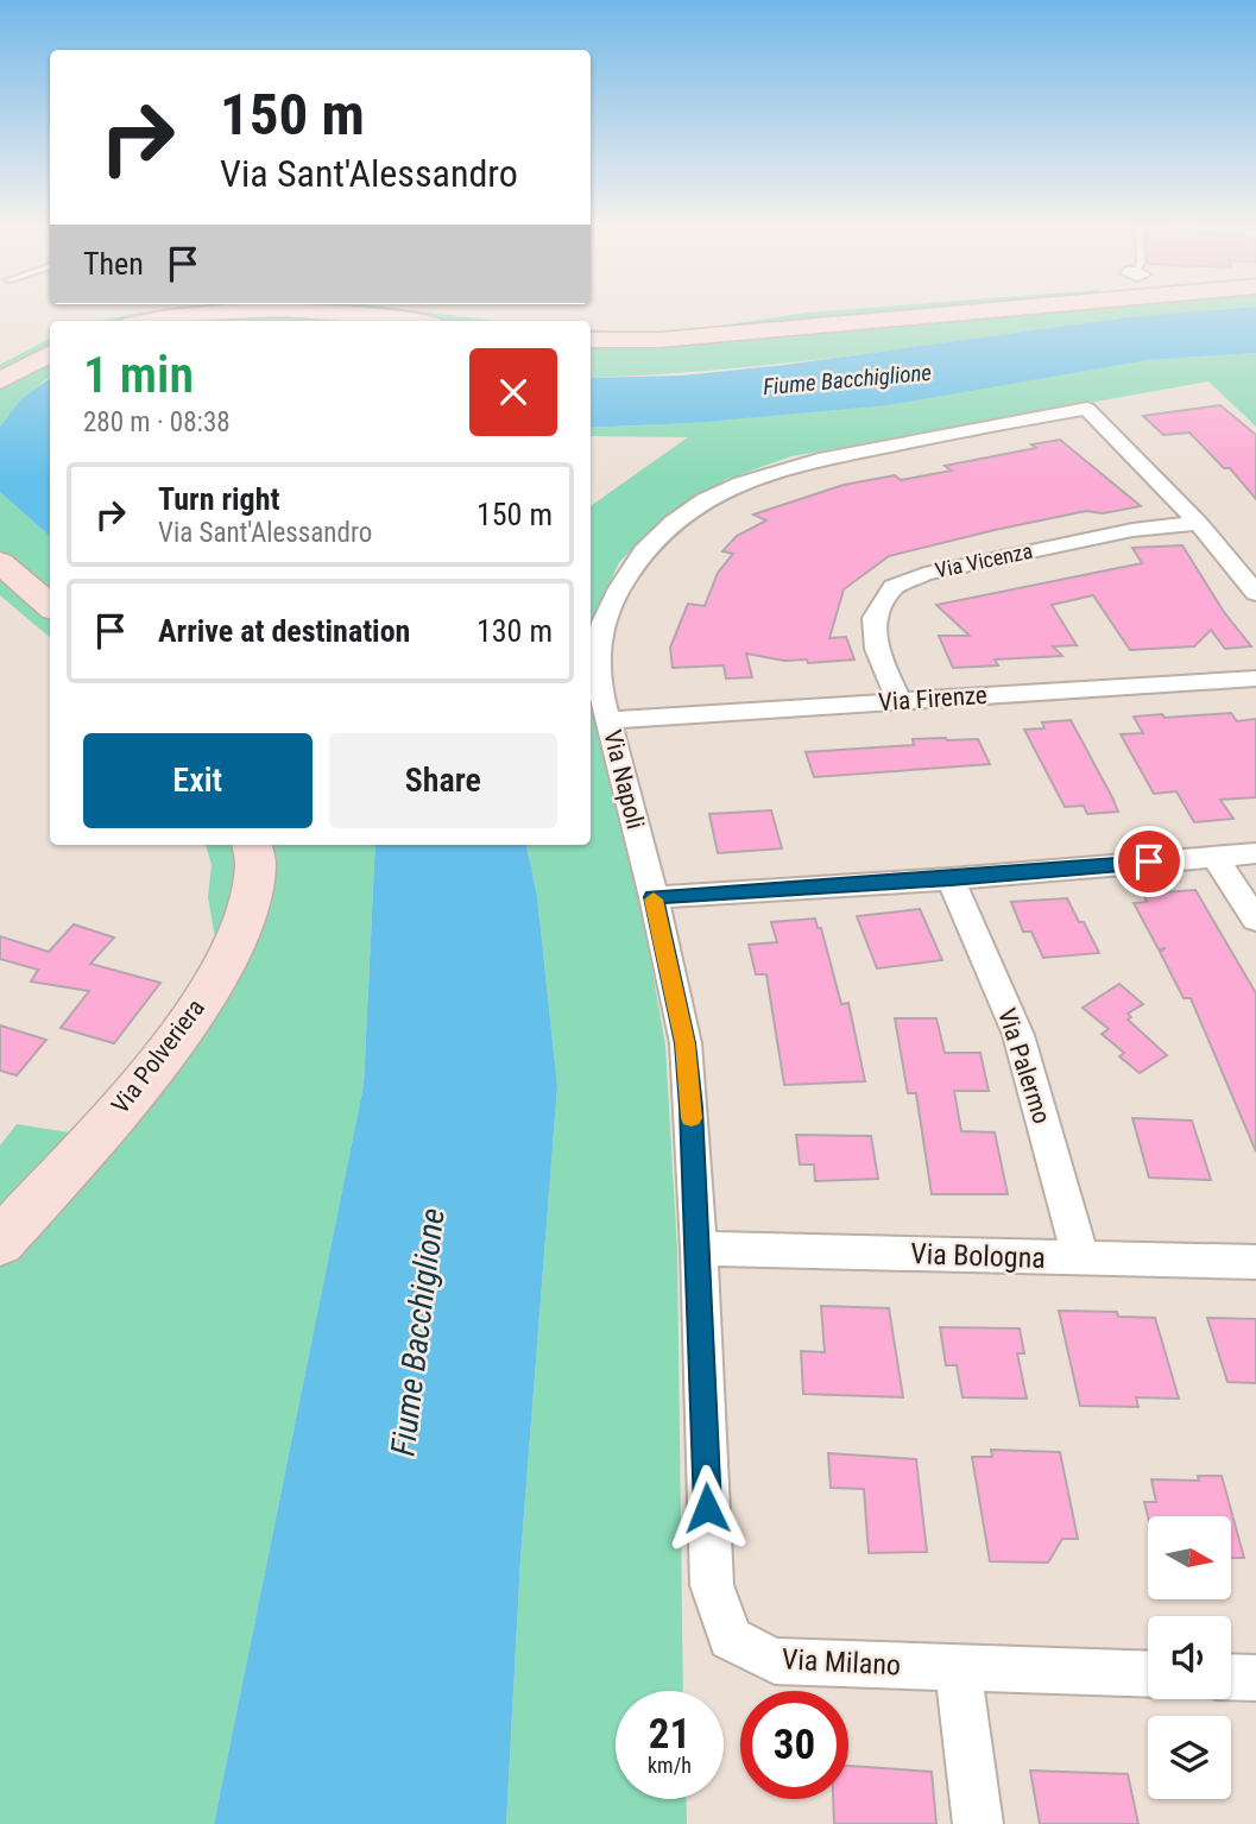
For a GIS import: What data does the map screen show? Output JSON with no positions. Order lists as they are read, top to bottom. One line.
{"streets":{"street":["Via Vicenza","Via Firenze","Via Napoli","Via Polveriera","Via Palermo","Via Bologna","Via Milano"]},"crossings":[["Via Vicenza","Via Firenze"],["Via Vicenza","Via Napoli"],["Via Firenze","Via Napoli"],["Via Napoli","Via Bologna"],["Via Napoli","Via Milano"],["Via Palermo","Via Bologna"]],"water":["Fiume Bacchiglione"],"north":"right","page":{"turn":["150 m","Via Sant'Alessandro"],"then":"Then","heading":["1 min","280 m · 08:38"],"list":[{"name":"Turn right","note":"Via Sant'Alessandro","value":"150 m"},{"name":"Arrive at destination","value":"130 m"}],"buttons":["Exit","Share"],"speed":"21 km/h","limit":"30"}}
